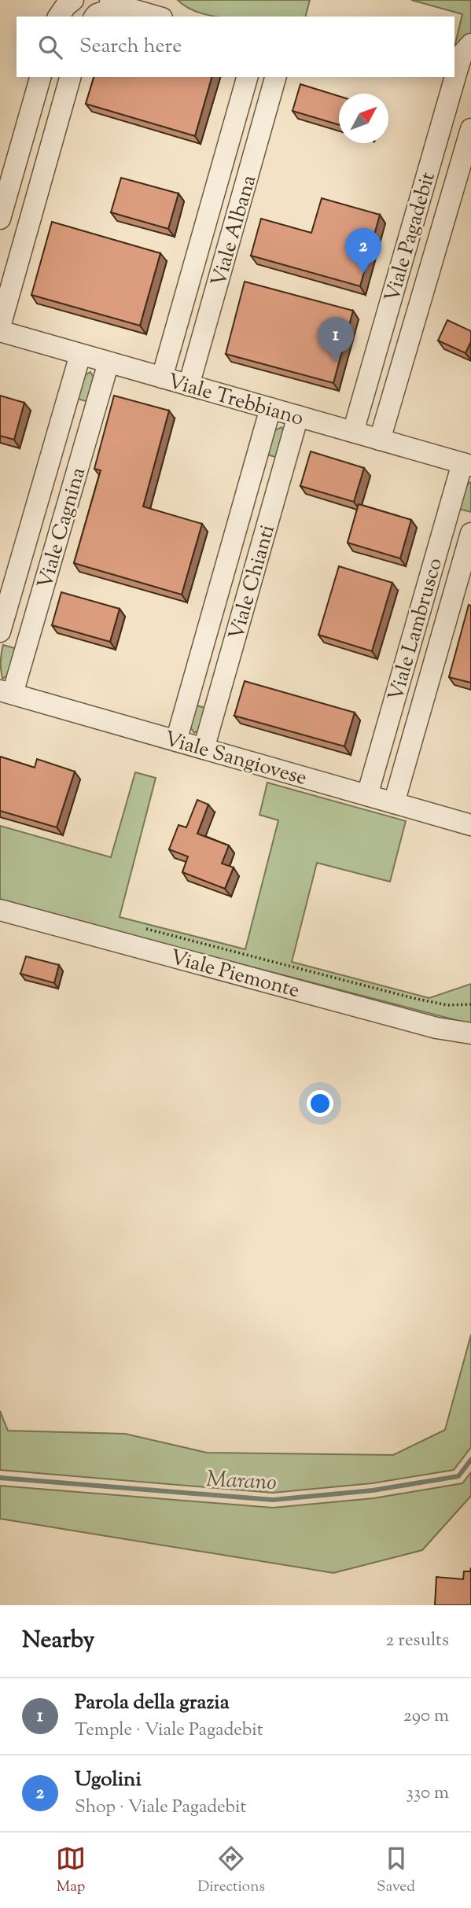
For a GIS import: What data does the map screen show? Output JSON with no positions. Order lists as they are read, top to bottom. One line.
{"streets":{"street":["Viale Albana","Viale Pagadebit","Viale Trebbiano","Viale Cagnina","Viale Chianti","Viale Lambrusco","Viale Sangiovese","Viale Piemonte"]},"crossings":[["Viale Albana","Viale Trebbiano"],["Viale Pagadebit","Viale Trebbiano"],["Viale Trebbiano","Viale Cagnina"],["Viale Trebbiano","Viale Chianti"],["Viale Trebbiano","Viale Lambrusco"],["Viale Cagnina","Viale Sangiovese"],["Viale Chianti","Viale Sangiovese"],["Viale Lambrusco","Viale Sangiovese"]],"water":["Marano"],"north":"top right","page":{"search":"Search here","pins":["2","1"],"heading":["Nearby","2 results"],"list":[{"mark":"1","name":"Parola della grazia","note":"Temple · Viale Pagadebit","value":"290 m"},{"mark":"2","name":"Ugolini","note":"Shop · Viale Pagadebit","value":"330 m"}],"nav":["Map","Directions","Saved"]}}
